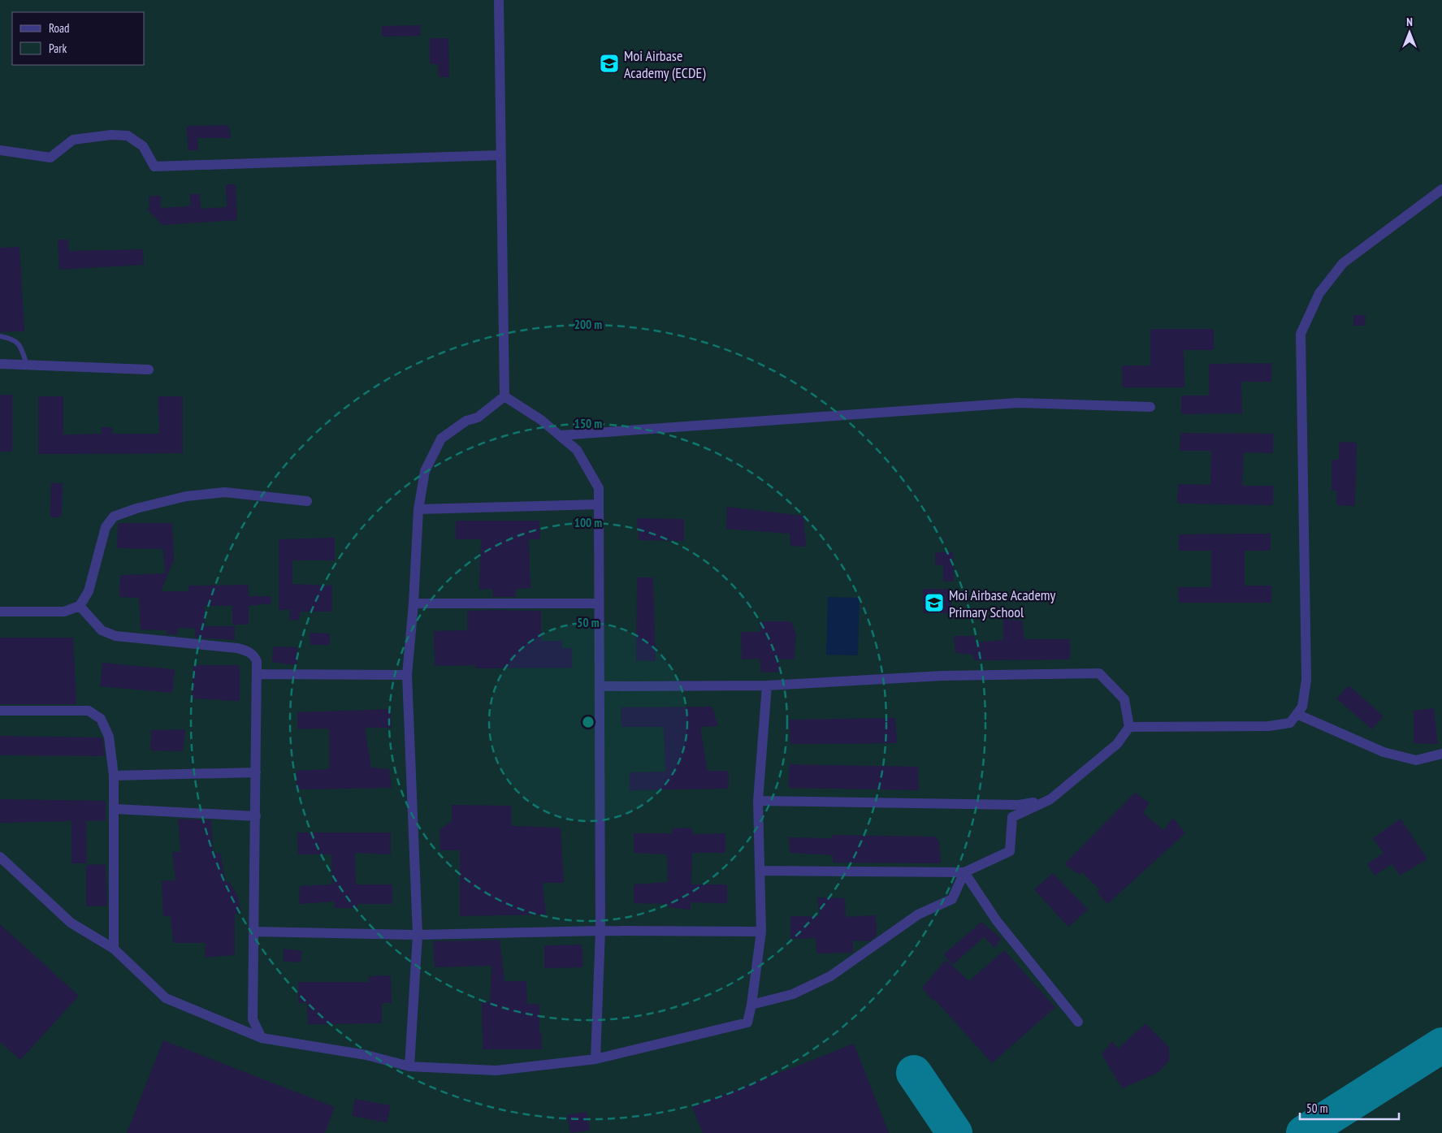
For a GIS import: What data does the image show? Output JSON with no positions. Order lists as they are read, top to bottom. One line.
{"places":{"school or university":["Moi Airbase Academy (ECDE)","Moi Airbase Academy Primary School"]},"legend":["Road","Park"],"scale_bar":"50 m","north":"top","rings":["200 m","150 m","100 m","50 m"]}
